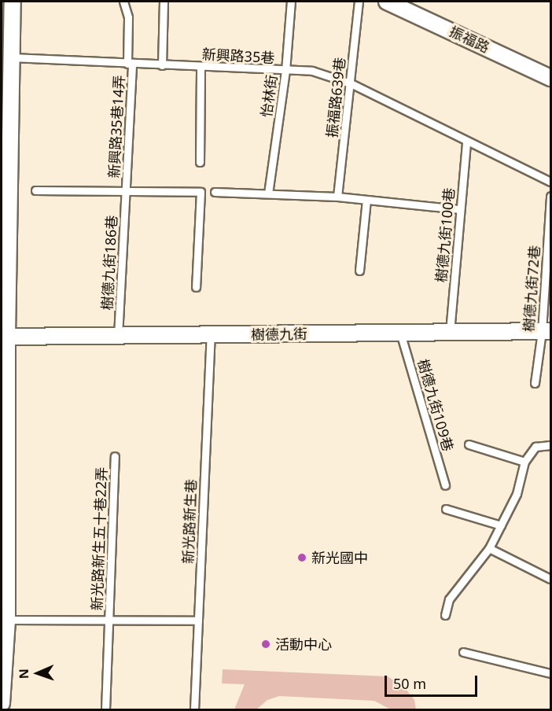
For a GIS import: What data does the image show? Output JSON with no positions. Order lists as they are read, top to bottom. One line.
{"streets":{"street":["振福路","樹德九街"],"lane":["新興路35巷","怡林街","振福路639巷","新興路35巷14弄","樹德九街100巷","樹德九街186巷","樹德九街72巷","樹德九街109巷","新光路新生巷","新光路新生五十巷22弄"]},"crossings":[["新興路35巷","怡林街"],["新興路35巷","振福路639巷"],["新興路35巷","新興路35巷14弄"],["新興路35巷","樹德九街100巷"],["新興路35巷14弄","樹德九街186巷"],["樹德九街100巷","樹德九街"],["樹德九街186巷","樹德九街"],["樹德九街72巷","樹德九街"],["樹德九街","樹德九街109巷"],["樹德九街","新光路新生巷"]],"places":["新光國中","活動中心"],"scale_bar":"50 m","north":"left"}
